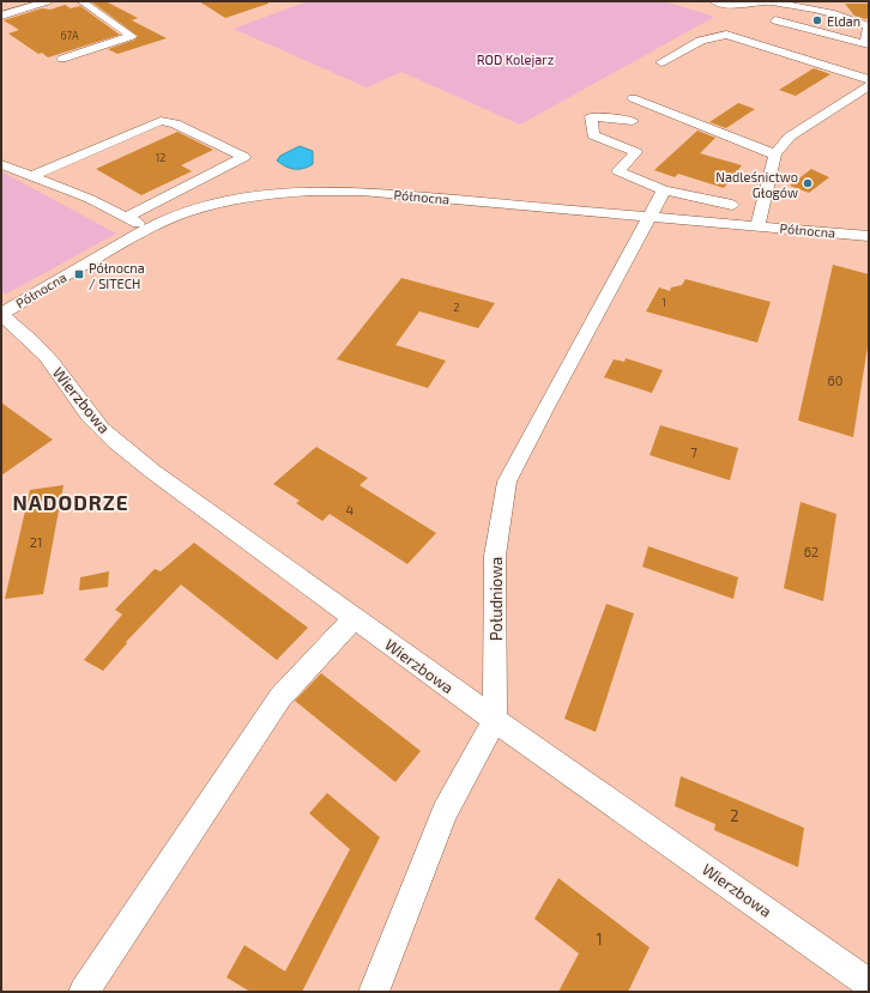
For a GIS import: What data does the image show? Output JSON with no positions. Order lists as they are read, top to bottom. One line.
{"streets":{"street":["Północna","Wierzbowa","Południowa"]},"crossings":[["Północna","Wierzbowa"],["Północna","Południowa"],["Wierzbowa","Południowa"]],"districts":["NADODRZE"],"parks":["ROD Kolejarz"],"places":{"other":["Eldan","Nadleśnictwo Głogów"],"transit":["Północna / SITECH"]},"house_numbers":["67A","12","1","2","60","7","4","21","62","2","1"]}
